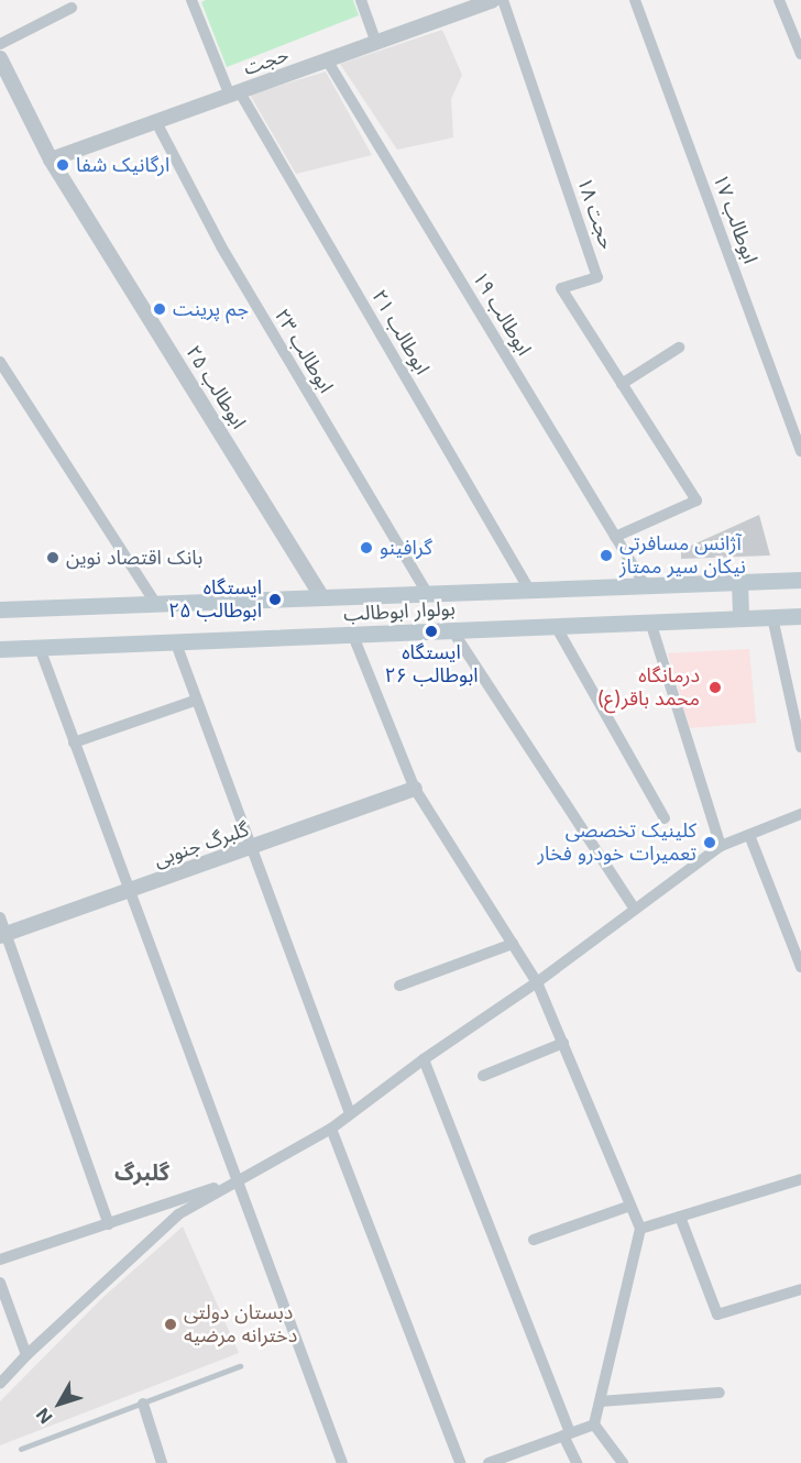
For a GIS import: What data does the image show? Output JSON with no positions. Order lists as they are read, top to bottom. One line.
{"streets":{"main road":["بولوار ابوطالب"],"street":["حجت","حجت ۱۸","ابوطالب ۱۷","ابوطالب ۱۹","ابوطالب ۲۱","ابوطالب ۲۳","ابوطالب ۲۵","گلبرگ جنوبی"]},"crossings":[["حجت","ابوطالب ۱۹"],["حجت","ابوطالب ۲۱"],["حجت","ابوطالب ۲۳"],["حجت","ابوطالب ۲۵"],["حجت ۱۸","ابوطالب ۱۹"],["ابوطالب ۱۹","بولوار ابوطالب"],["ابوطالب ۲۱","بولوار ابوطالب"],["ابوطالب ۲۳","بولوار ابوطالب"],["ابوطالب ۲۵","بولوار ابوطالب"]],"districts":["گلبرگ"],"places":["ارگانیک شفا","جم پرینت","گرافینو","آژانس مسافرتی نیکان سیر ممتاز","بانک اقتصاد نوین","ایستگاه ابوطالب ۲۵","ایستگاه ابوطالب ۲۶","درمانگاه محمد باقر(ع)","کلینیک تخصصی تعمیرات خودرو فخار","دبستان دولتی دخترانه مرضیه"],"north":"bottom left"}
